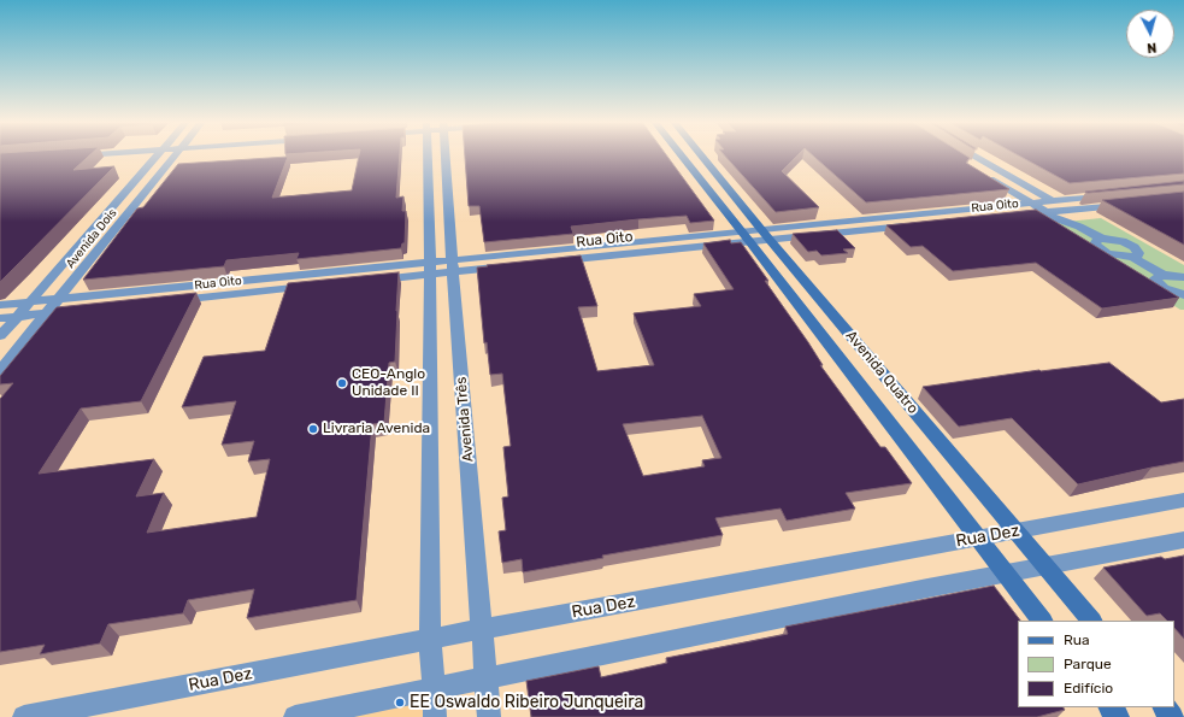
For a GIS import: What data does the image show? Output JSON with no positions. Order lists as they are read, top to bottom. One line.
{"streets":{"street":["Rua Oito","Avenida Dois","Avenida Quatro","Avenida Três","Rua Dez"]},"crossings":[["Rua Oito","Avenida Dois"],["Rua Oito","Avenida Quatro"],["Rua Oito","Avenida Três"],["Avenida Quatro","Rua Dez"],["Avenida Três","Rua Dez"]],"places":["CEO-Anglo Unidade II","Livraria Avenida","EE Oswaldo Ribeiro Junqueira"],"legend":["Rua","Parque","Edifício"],"north":"bottom"}
